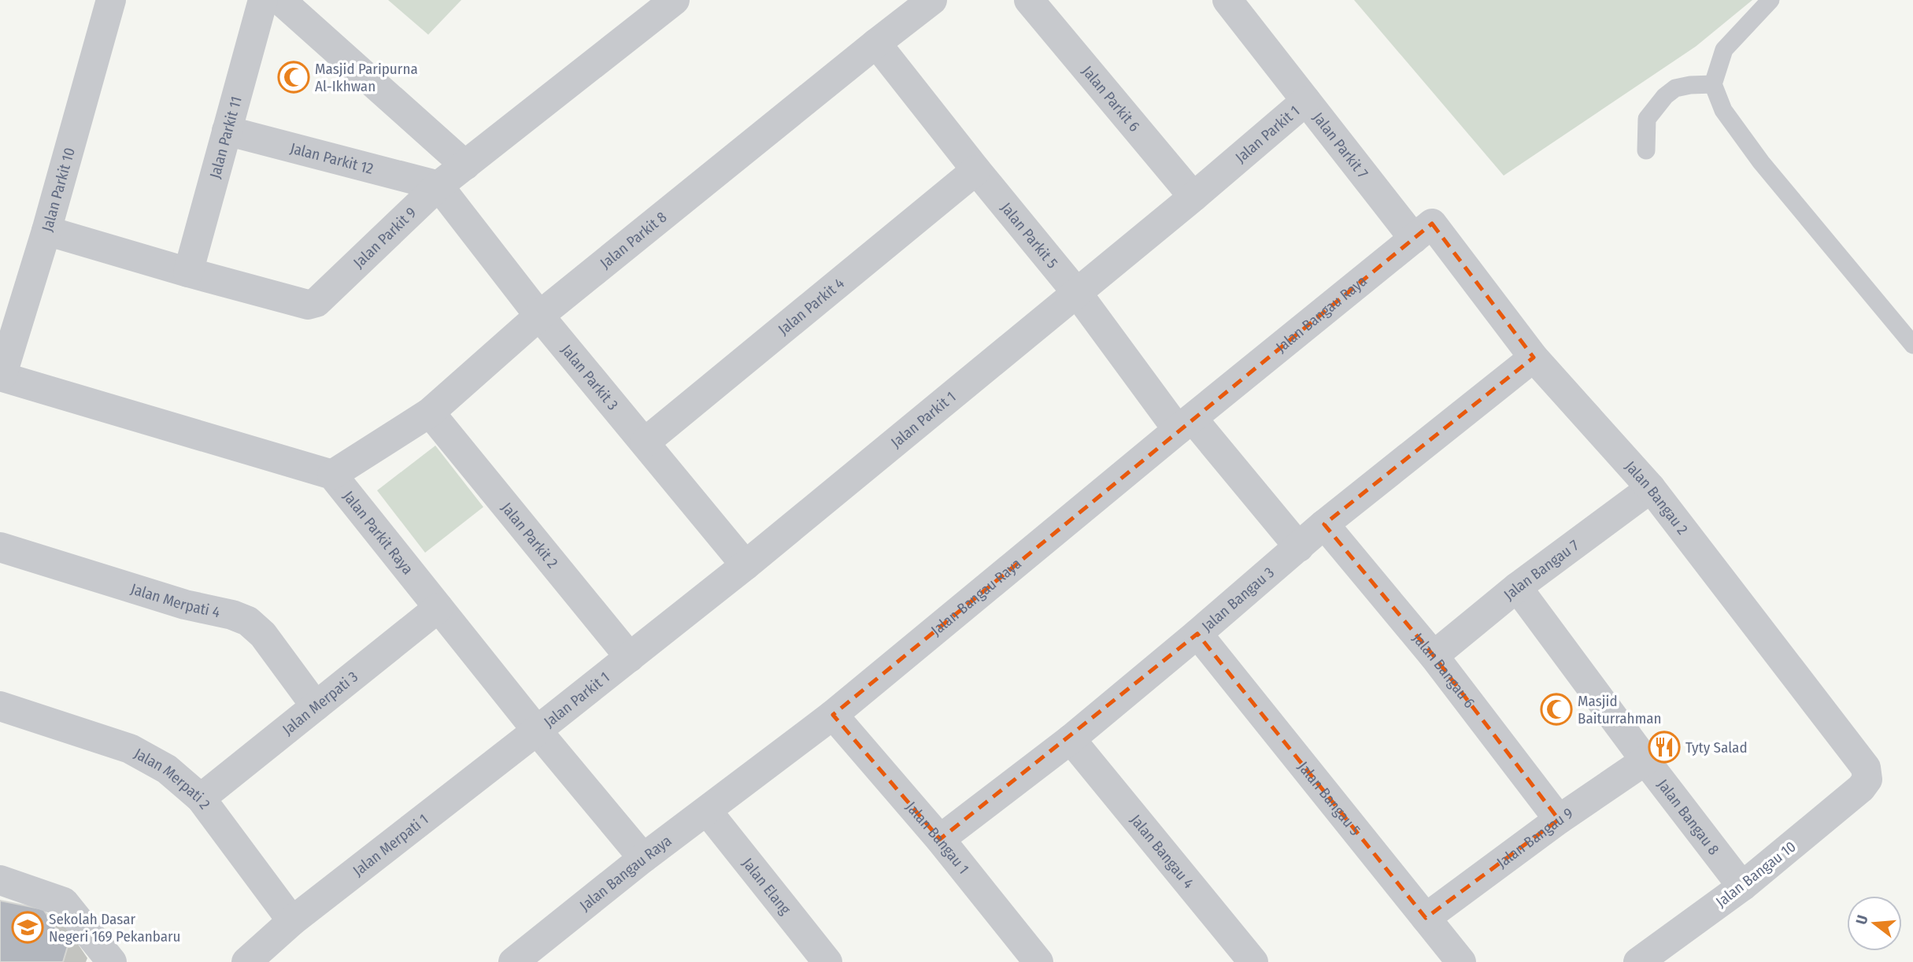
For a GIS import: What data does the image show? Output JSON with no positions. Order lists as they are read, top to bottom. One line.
{"streets":{"street":["Jalan Parkit 6","Jalan Parkit 1","Jalan Parkit 11","Jalan Parkit 7","Jalan Parkit 12","Jalan Parkit 10","Jalan Parkit 5","Jalan Parkit 9","Jalan Parkit 8","Jalan Parkit 4","Jalan Bangau Raya","Jalan Parkit 3","Jalan Bangau 2","Jalan Parkit Raya","Jalan Parkit 2","Jalan Bangau 7","Jalan Bangau 3","Jalan Merpati 4","Jalan Bangau 6","Jalan Merpati 3","Jalan Merpati 2","Jalan Bangau 5","Jalan Bangau 8","Jalan Bangau 1","Jalan Bangau 9","Jalan Merpati 1","Jalan Bangau 4","Jalan Bangau 10","Jalan Elang"]},"crossings":[["Jalan Parkit 6","Jalan Parkit 1"],["Jalan Parkit 1","Jalan Parkit 7"],["Jalan Parkit 1","Jalan Parkit 5"],["Jalan Parkit 1","Jalan Parkit 3"],["Jalan Parkit 1","Jalan Parkit Raya"],["Jalan Parkit 1","Jalan Parkit 2"],["Jalan Parkit 1","Jalan Merpati 1"],["Jalan Parkit 11","Jalan Parkit 12"],["Jalan Parkit 11","Jalan Parkit 9"],["Jalan Parkit 7","Jalan Bangau Raya"],["Jalan Parkit 7","Jalan Bangau 2"],["Jalan Parkit 12","Jalan Parkit 9"],["Jalan Parkit 12","Jalan Parkit 3"],["Jalan Parkit 10","Jalan Parkit 9"],["Jalan Parkit 10","Jalan Parkit Raya"],["Jalan Parkit 5","Jalan Parkit 8"],["Jalan Parkit 5","Jalan Parkit 4"],["Jalan Parkit 5","Jalan Bangau Raya"],["Jalan Parkit 9","Jalan Parkit 3"],["Jalan Parkit 8","Jalan Parkit 3"],["Jalan Parkit 8","Jalan Parkit Raya"],["Jalan Parkit 8","Jalan Parkit 2"],["Jalan Parkit 4","Jalan Parkit 3"],["Jalan Bangau Raya","Jalan Bangau 2"],["Jalan Bangau Raya","Jalan Parkit Raya"],["Jalan Bangau Raya","Jalan Bangau 1"],["Jalan Bangau Raya","Jalan Elang"],["Jalan Bangau 2","Jalan Bangau 7"],["Jalan Bangau 2","Jalan Bangau 3"],["Jalan Bangau 2","Jalan Bangau 10"],["Jalan Parkit Raya","Jalan Merpati 3"],["Jalan Parkit Raya","Jalan Merpati 1"],["Jalan Bangau 7","Jalan Bangau 6"],["Jalan Bangau 7","Jalan Bangau 8"],["Jalan Bangau 3","Jalan Bangau 6"],["Jalan Bangau 3","Jalan Bangau 5"],["Jalan Bangau 3","Jalan Bangau 1"],["Jalan Bangau 3","Jalan Bangau 4"],["Jalan Merpati 4","Jalan Merpati 3"],["Jalan Bangau 6","Jalan Bangau 9"],["Jalan Merpati 3","Jalan Merpati 2"],["Jalan Merpati 2","Jalan Merpati 1"],["Jalan Bangau 5","Jalan Bangau 9"],["Jalan Bangau 8","Jalan Bangau 9"],["Jalan Bangau 8","Jalan Bangau 10"]],"places":{"mosque":["Masjid Paripurna Al-Ikhwan","Masjid Baiturrahman"],"restaurant":["Tyty Salad"],"school or university":["Sekolah Dasar Negeri 169 Pekanbaru"]},"north":"left"}
